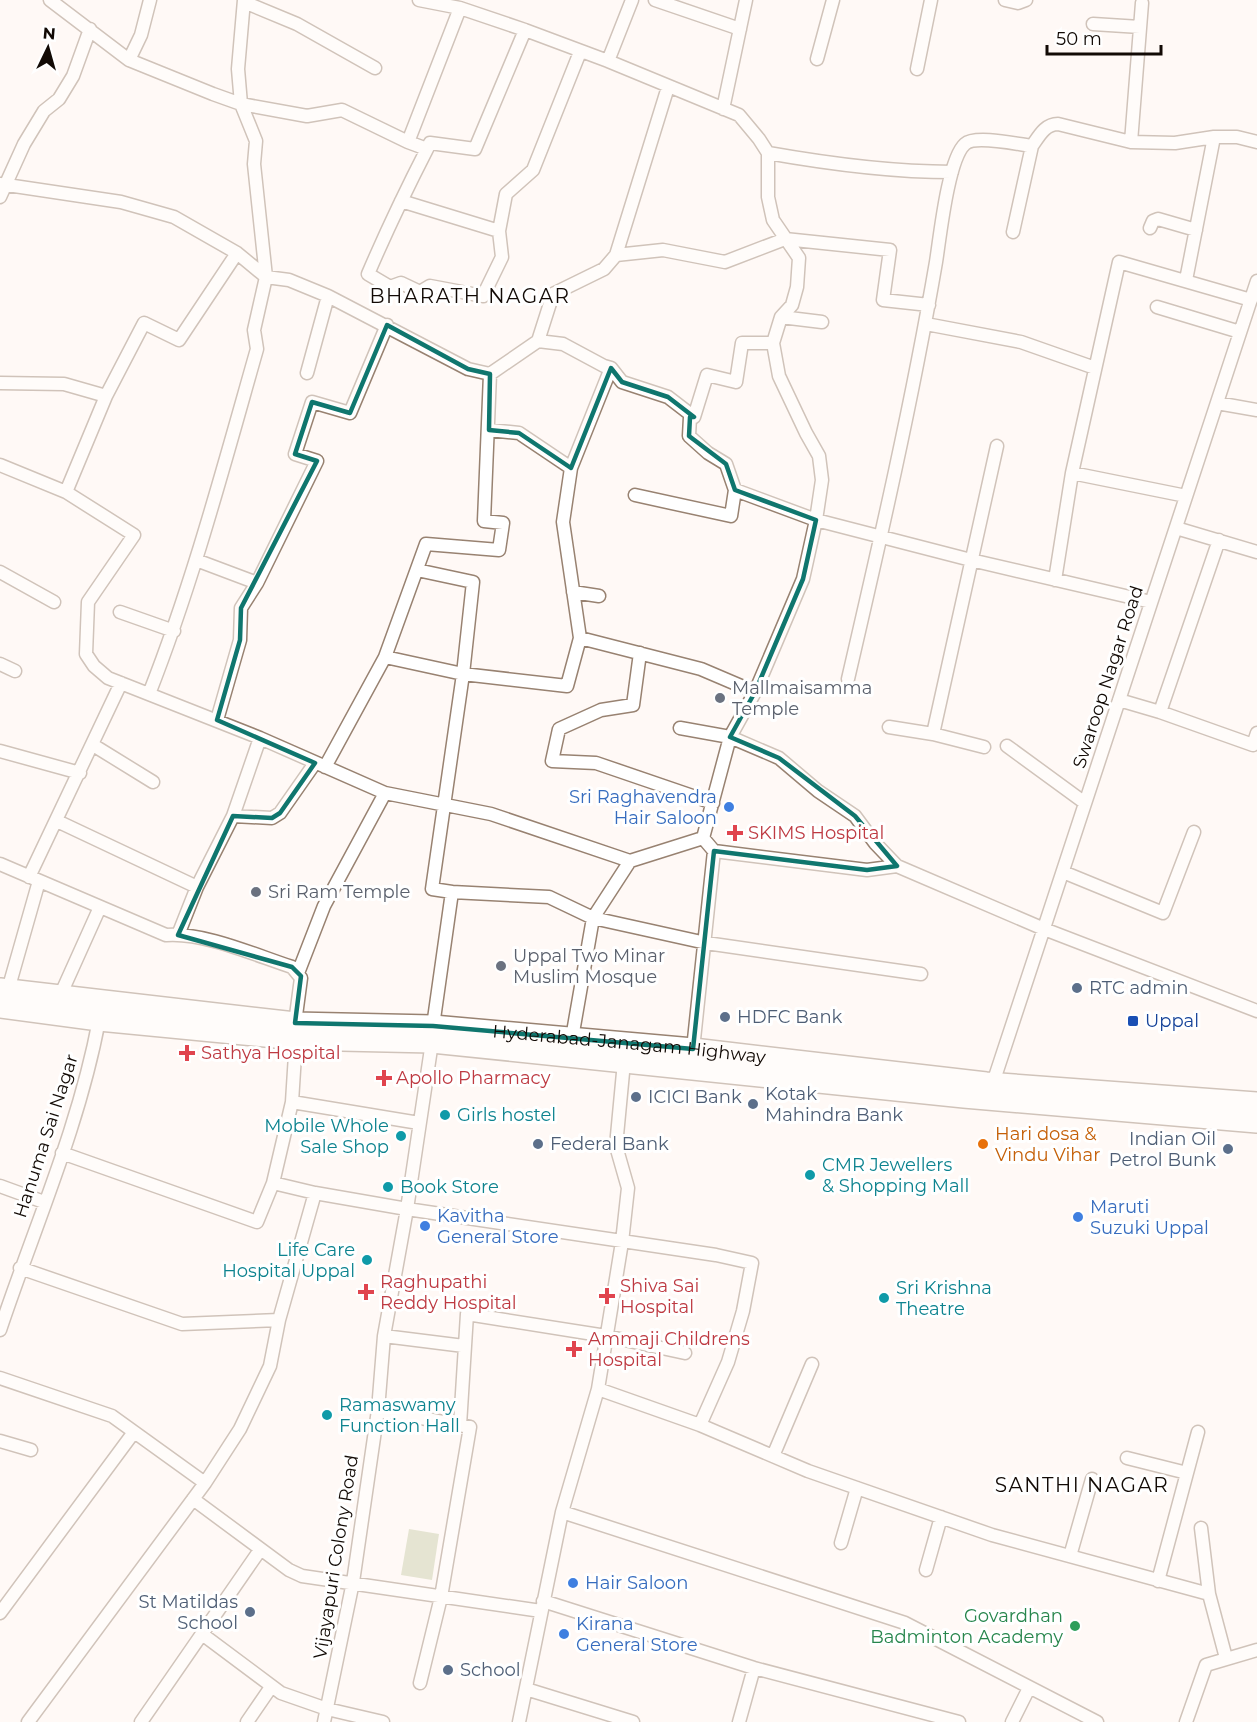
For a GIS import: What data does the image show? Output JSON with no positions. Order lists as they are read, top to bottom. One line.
{"streets":{"highway":["Hyderabad-Janagam Highway"],"street":["Swaroop Nagar Road","Hanuma Sai Nagar","Vijayapuri Colony Road"]},"crossings":[["Swaroop Nagar Road","Hyderabad-Janagam Highway"],["Hyderabad-Janagam Highway","Hanuma Sai Nagar"],["Hyderabad-Janagam Highway","Vijayapuri Colony Road"]],"districts":["BHARATH NAGAR","SANTHI NAGAR"],"places":{"other":["Mallmaisamma Temple","Sri Raghavendra Hair Saloon","Sri Ram Temple","Uppal Two Minar Muslim Mosque","RTC admin","HDFC Bank","ICICI Bank","Kotak Mahindra Bank","Girls hostel","Mobile Whole Sale Shop","Federal Bank","Hari dosa & Vindu Vihar","Indian Oil Petrol Bunk","CMR Jewellers & Shopping Mall","Book Store","Maruti Suzuki Uppal","Kavitha General Store","Life Care Hospital Uppal","Sri Krishna Theatre","Ramaswamy Function Hall","Hair Saloon","St Matildas School","Govardhan Badminton Academy","Kirana General Store","School"],"health":["SKIMS Hospital","Sathya Hospital","Apollo Pharmacy","Raghupathi Reddy Hospital","Shiva Sai Hospital","Ammaji Childrens Hospital"],"transit":["Uppal"]},"scale_bar":"50 m","north":"top"}
